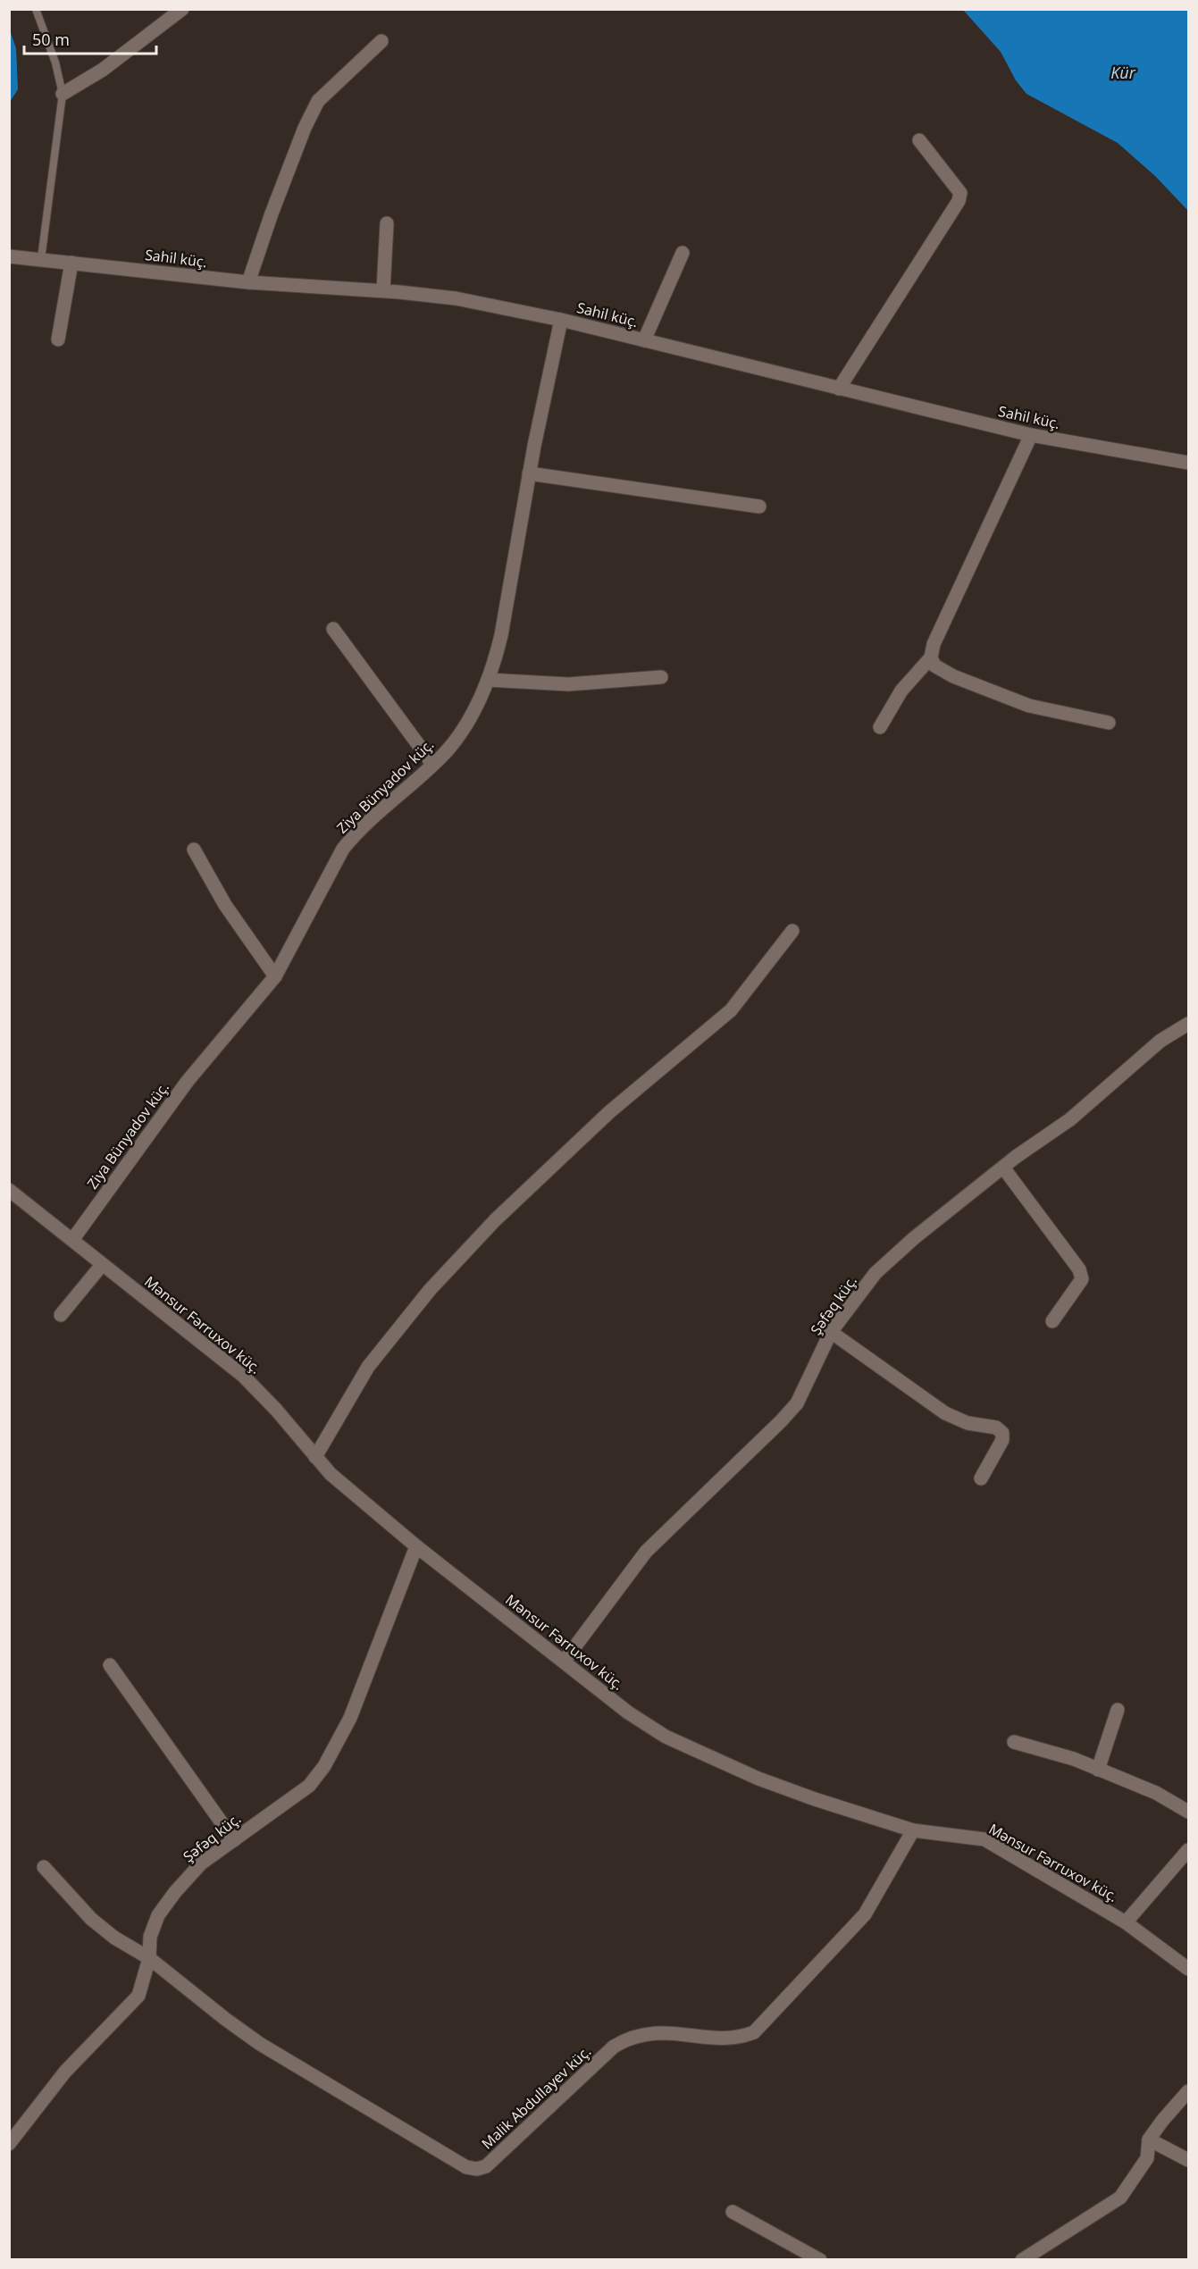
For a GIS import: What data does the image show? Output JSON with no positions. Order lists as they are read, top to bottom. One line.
{"streets":{"street":["Sahil küç.","Ziya Bünyadov küç.","Şəfəq küç.","Mənsur Fərruxov küç.","Malik Abdullayev küç."]},"crossings":[["Sahil küç.","Ziya Bünyadov küç."],["Ziya Bünyadov küç.","Mənsur Fərruxov küç."],["Şəfəq küç.","Mənsur Fərruxov küç."],["Şəfəq küç.","Malik Abdullayev küç."],["Mənsur Fərruxov küç.","Malik Abdullayev küç."]],"water":["Kür"],"scale_bar":"50 m"}
